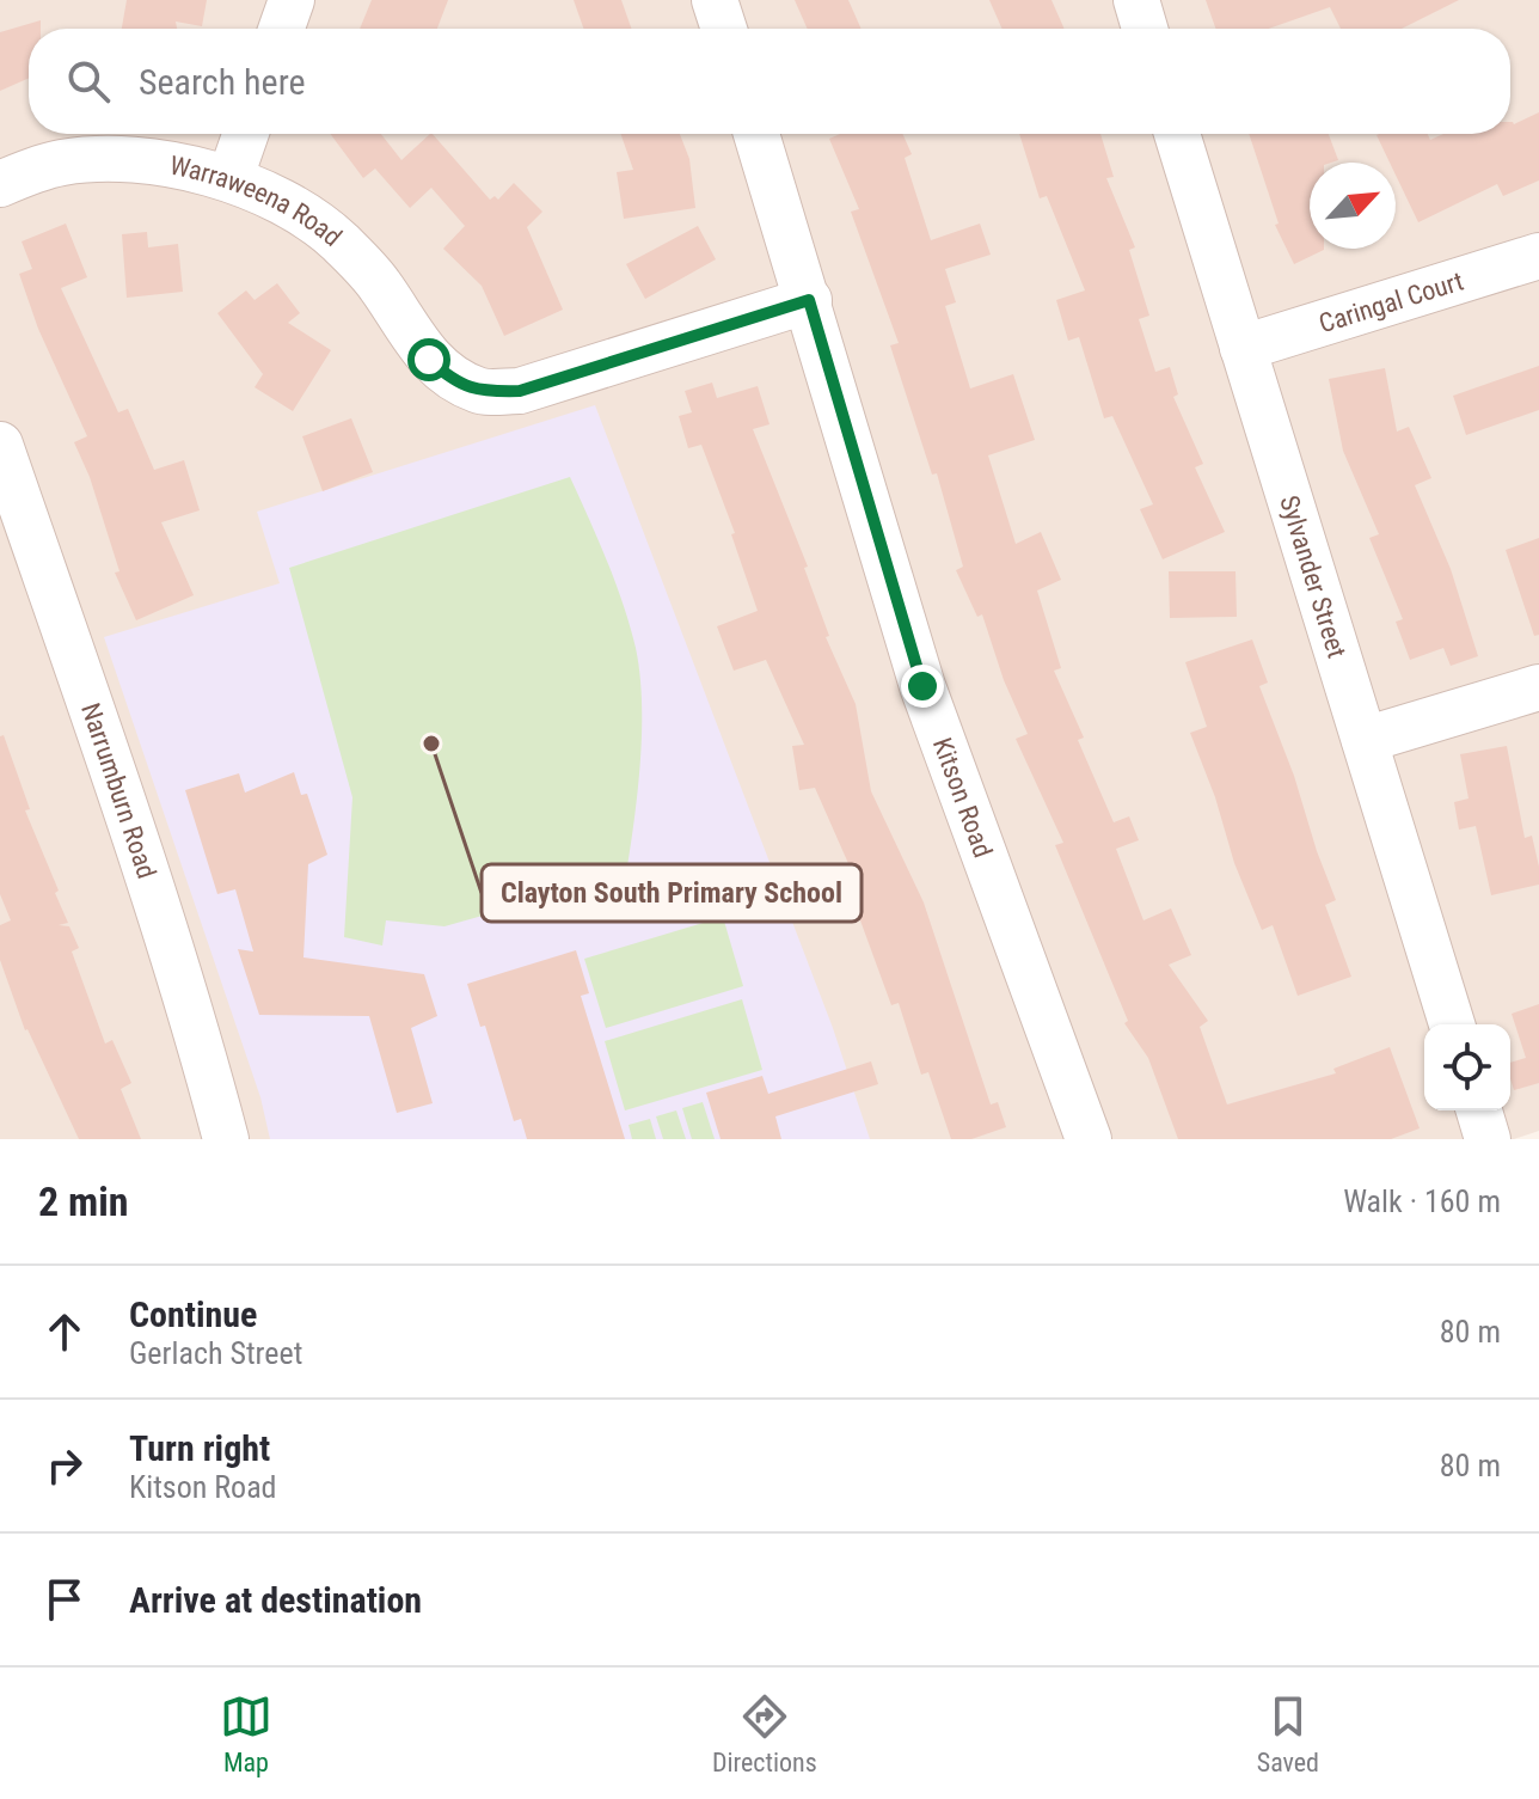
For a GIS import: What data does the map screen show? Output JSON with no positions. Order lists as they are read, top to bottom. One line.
{"streets":{"street":["Warraweena Road","Caringal Court","Sylvander Street","Narrumburn Road","Kitson Road"]},"crossings":[["Warraweena Road","Kitson Road"],["Caringal Court","Sylvander Street"]],"places":["Clayton South Primary School"],"north":"top right","page":{"search":"Search here","heading":["2 min","Walk · 160 m"],"list":[["Continue","Gerlach Street","80 m"],["Turn right","Kitson Road","80 m"],"Arrive at destination"],"nav":["Map","Directions","Saved"]}}
